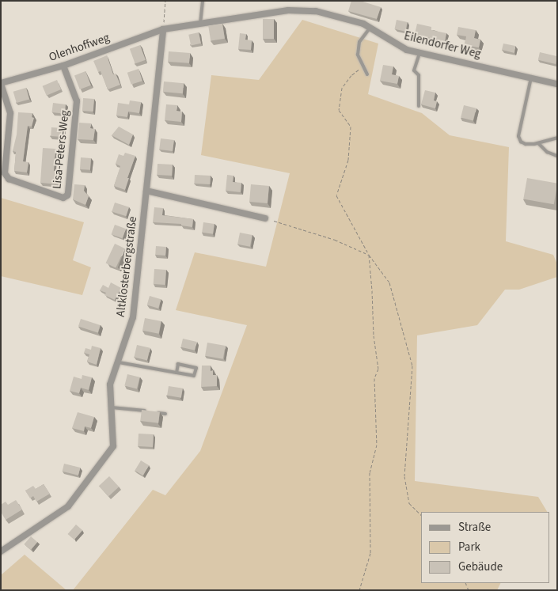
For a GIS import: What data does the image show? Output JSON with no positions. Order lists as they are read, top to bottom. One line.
{"streets":{"street":["Eilendorfer Weg","Olenhoffweg","Lisa-Peters-Weg","Altklosterbergstraße"]},"crossings":[["Eilendorfer Weg","Olenhoffweg"],["Eilendorfer Weg","Altklosterbergstraße"],["Olenhoffweg","Lisa-Peters-Weg"],["Olenhoffweg","Altklosterbergstraße"]],"legend":["Straße","Park","Gebäude"]}
